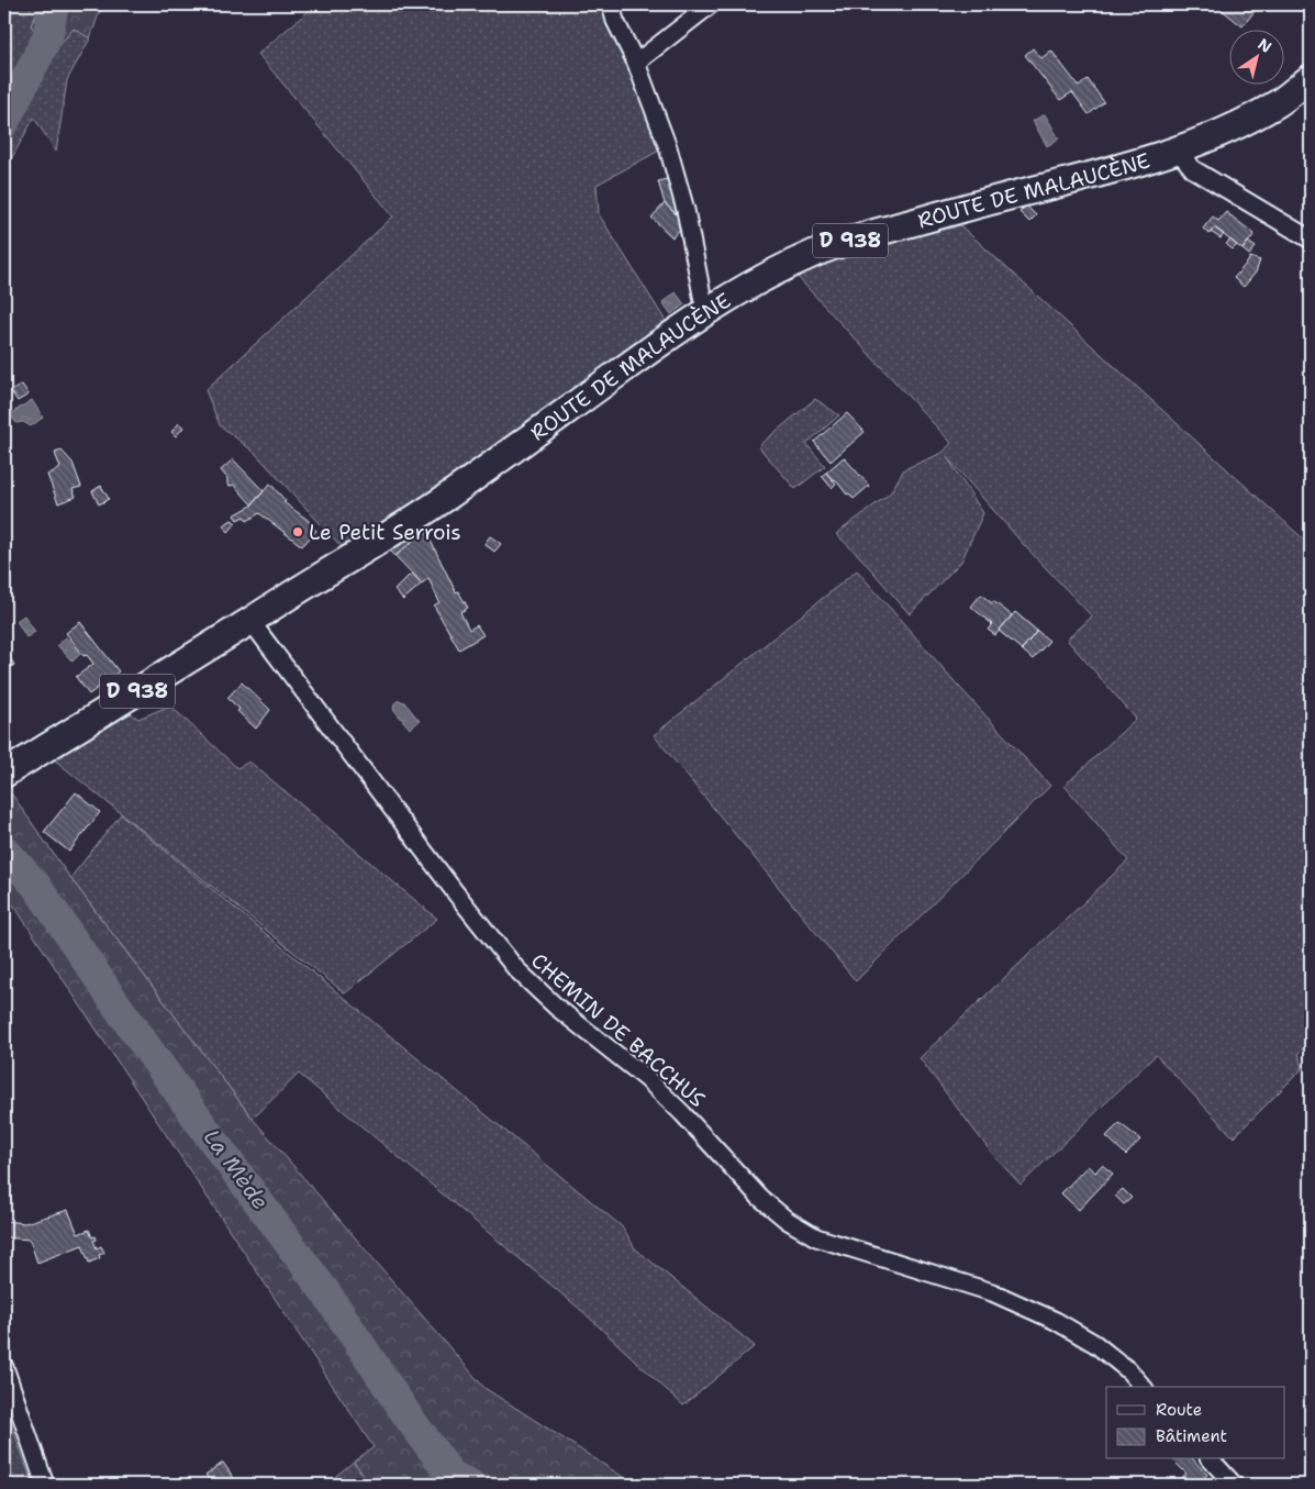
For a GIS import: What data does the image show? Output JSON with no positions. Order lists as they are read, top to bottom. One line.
{"streets":{"main road":["ROUTE DE MALAUCÈNE","D 938"],"street":["CHEMIN DE BACCHUS"]},"crossings":[["ROUTE DE MALAUCÈNE","CHEMIN DE BACCHUS"]],"water":["La Mède"],"places":["Le Petit Serrois"],"legend":["Route","Bâtiment"],"north":"top right"}
